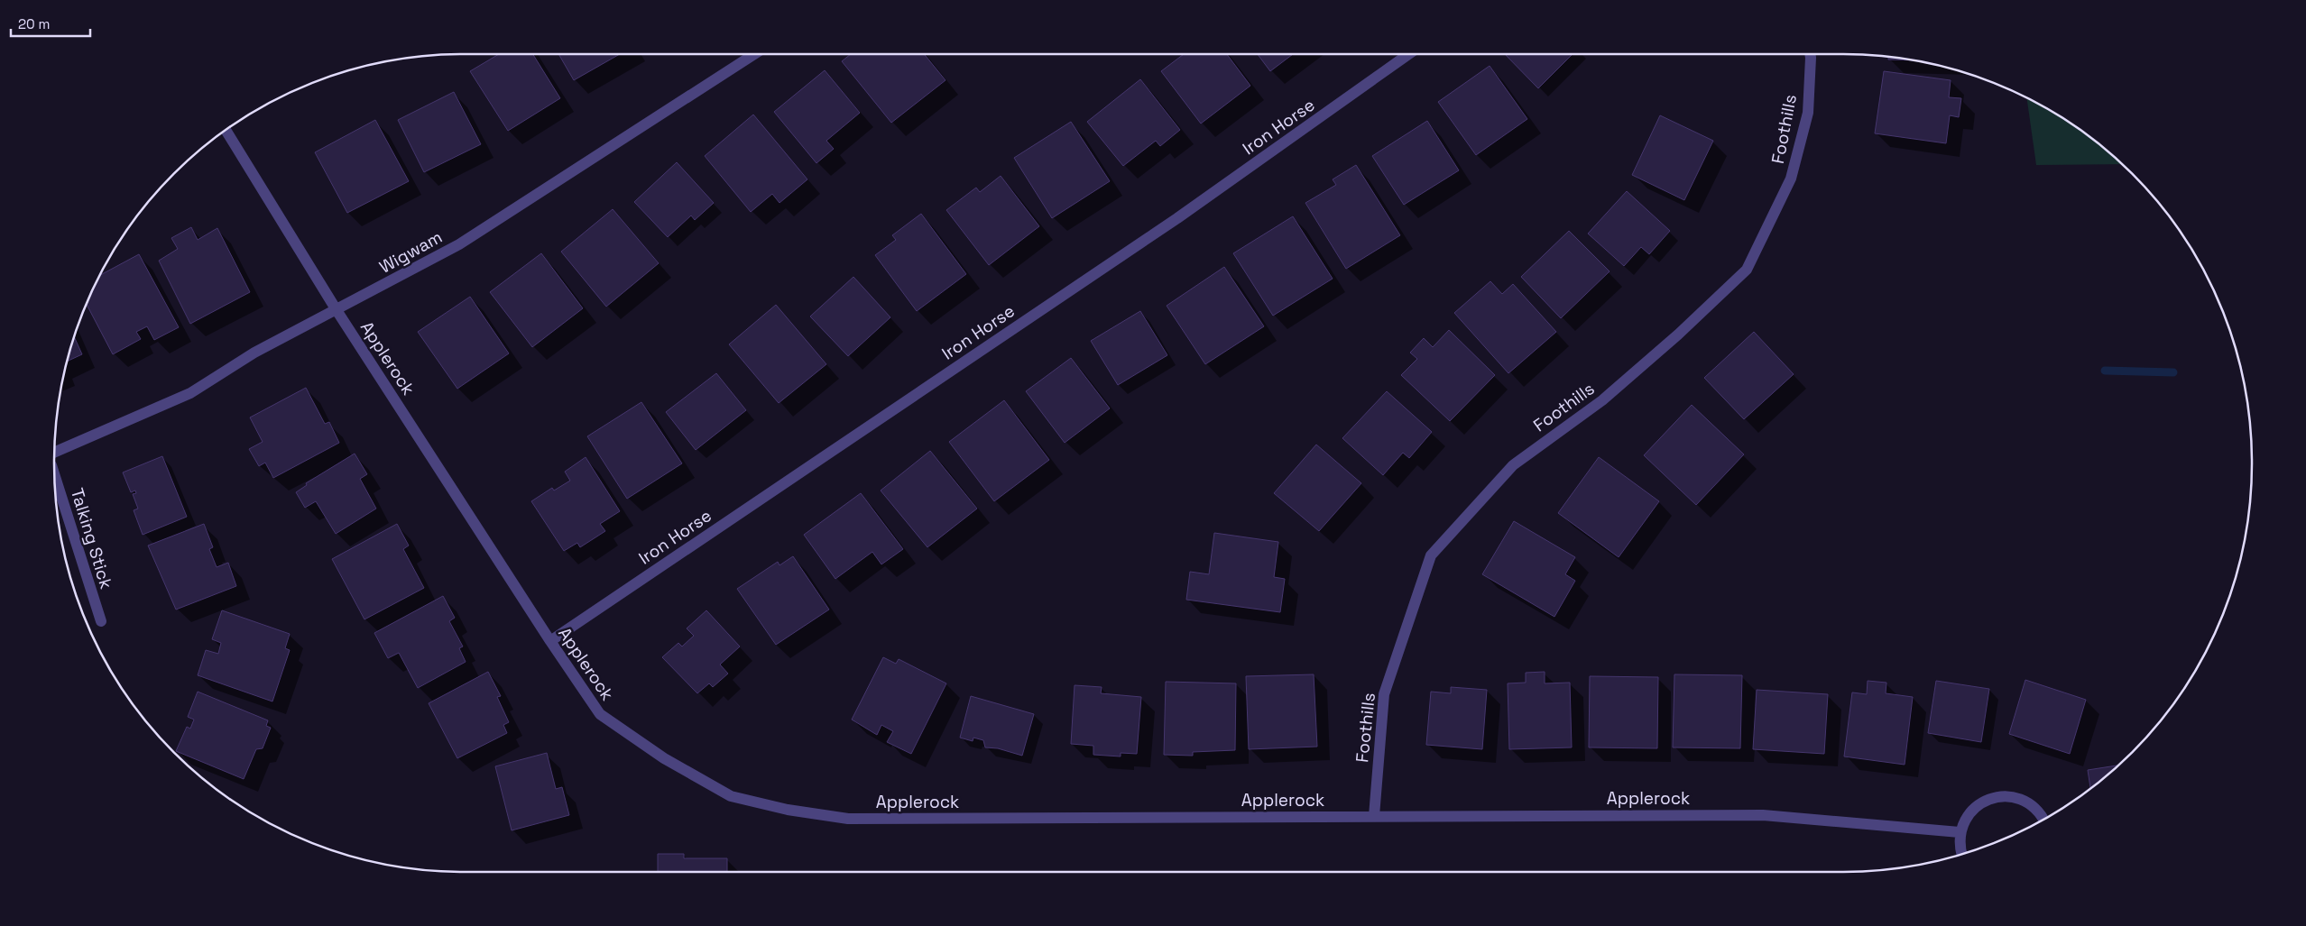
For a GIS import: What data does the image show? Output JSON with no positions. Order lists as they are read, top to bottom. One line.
{"streets":{"street":["Iron Horse","Foothills","Wigwam","Applerock","Talking Stick"]},"crossings":[["Iron Horse","Applerock"],["Foothills","Applerock"],["Wigwam","Applerock"]],"scale_bar":"20 m"}
